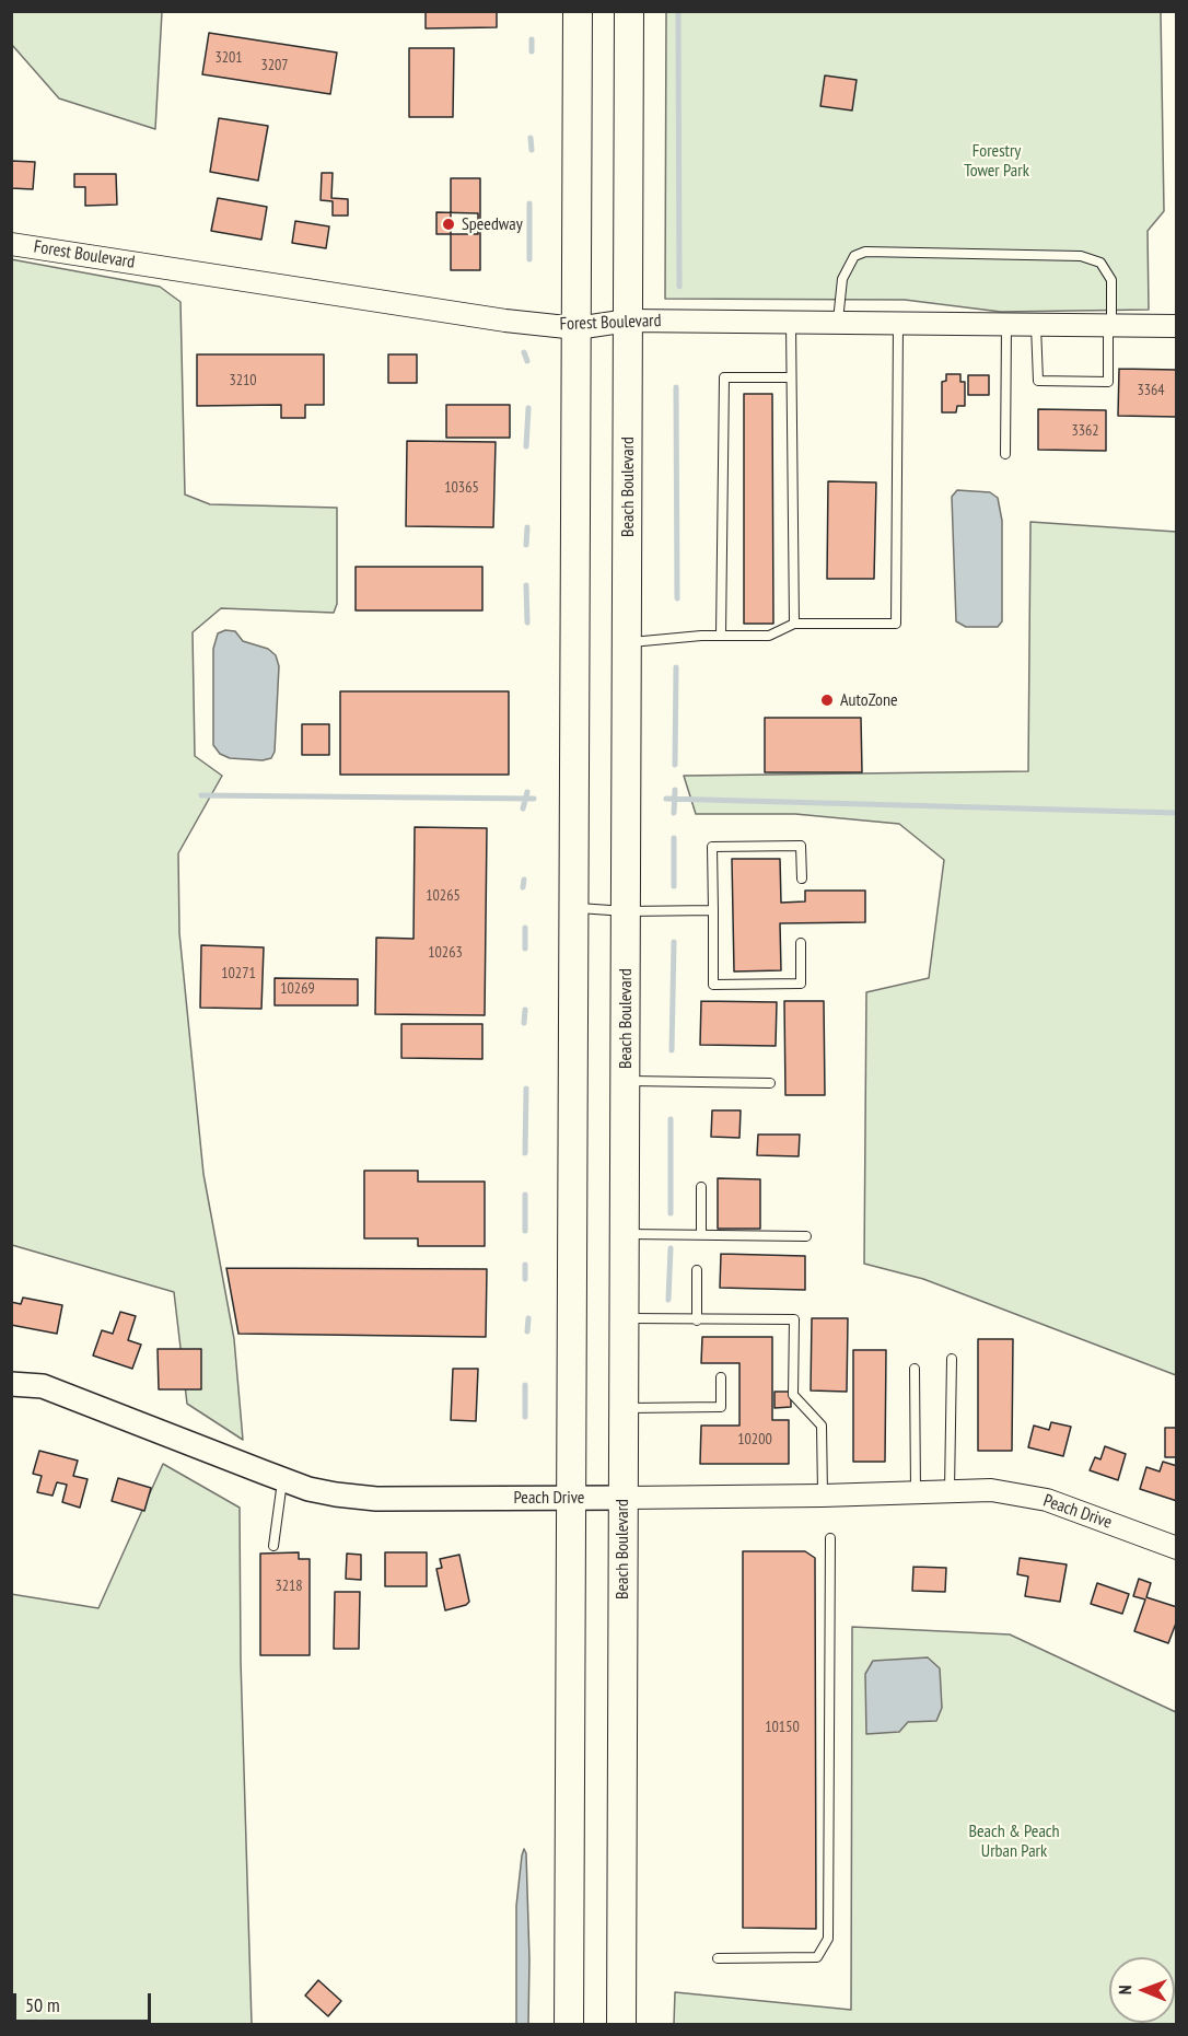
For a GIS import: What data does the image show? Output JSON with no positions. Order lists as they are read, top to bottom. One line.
{"streets":{"highway":["Beach Boulevard"],"main road":["Peach Drive"],"street":["Forest Boulevard"]},"crossings":[["Forest Boulevard","Beach Boulevard"],["Beach Boulevard","Peach Drive"]],"parks":["Forestry Tower Park","Beach & Peach Urban Park"],"places":["Speedway","AutoZone"],"house_numbers":["3201","3207","3210","3364","3362","10365","10265","10263","10271","10269","10200","3218","10150"],"scale_bar":"50 m","north":"left"}
